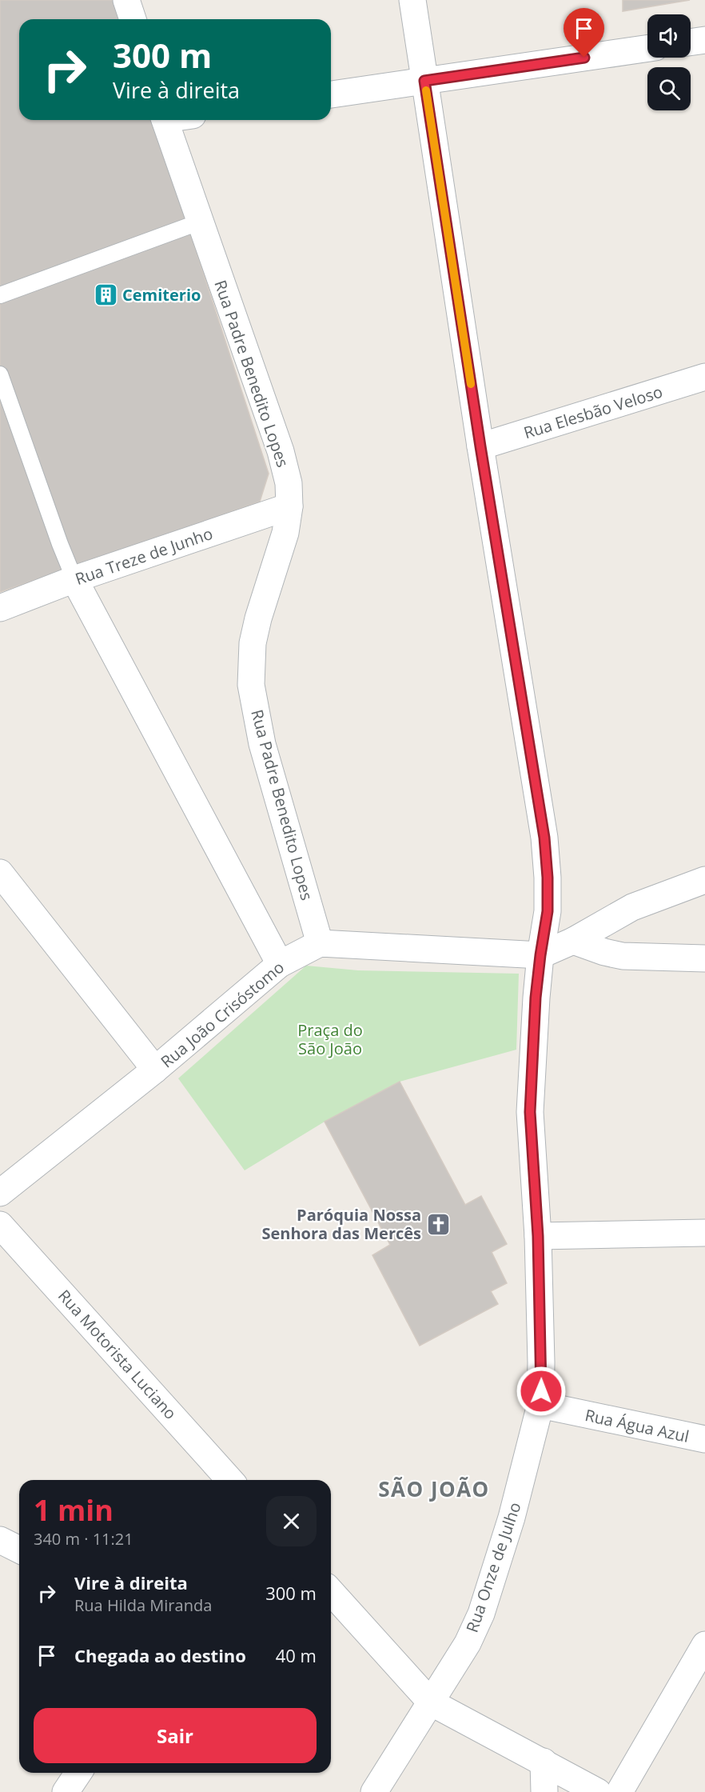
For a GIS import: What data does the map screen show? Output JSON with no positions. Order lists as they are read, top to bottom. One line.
{"streets":{"street":["Rua Padre Benedito Lopes","Rua Elesbão Veloso","Rua Treze de Junho","Rua João Crisóstomo","Rua Motorista Luciano","Rua Água Azul","Rua Onze de Julho"]},"crossings":[["Rua Padre Benedito Lopes","Rua Treze de Junho"],["Rua Padre Benedito Lopes","Rua João Crisóstomo"],["Rua Elesbão Veloso","Rua Onze de Julho"],["Rua Água Azul","Rua Onze de Julho"]],"districts":["SÃO JOÃO"],"parks":["Praça do São João"],"places":{"building":["Cemiterio"],"church":["Paróquia Nossa Senhora das Mercês"]},"page":{"turn":["300 m","Vire à direita"],"heading":["1 min","340 m · 11:21"],"list":[{"name":"Vire à direita","note":"Rua Hilda Miranda","value":"300 m"},{"name":"Chegada ao destino","value":"40 m"}],"buttons":"Sair"}}
